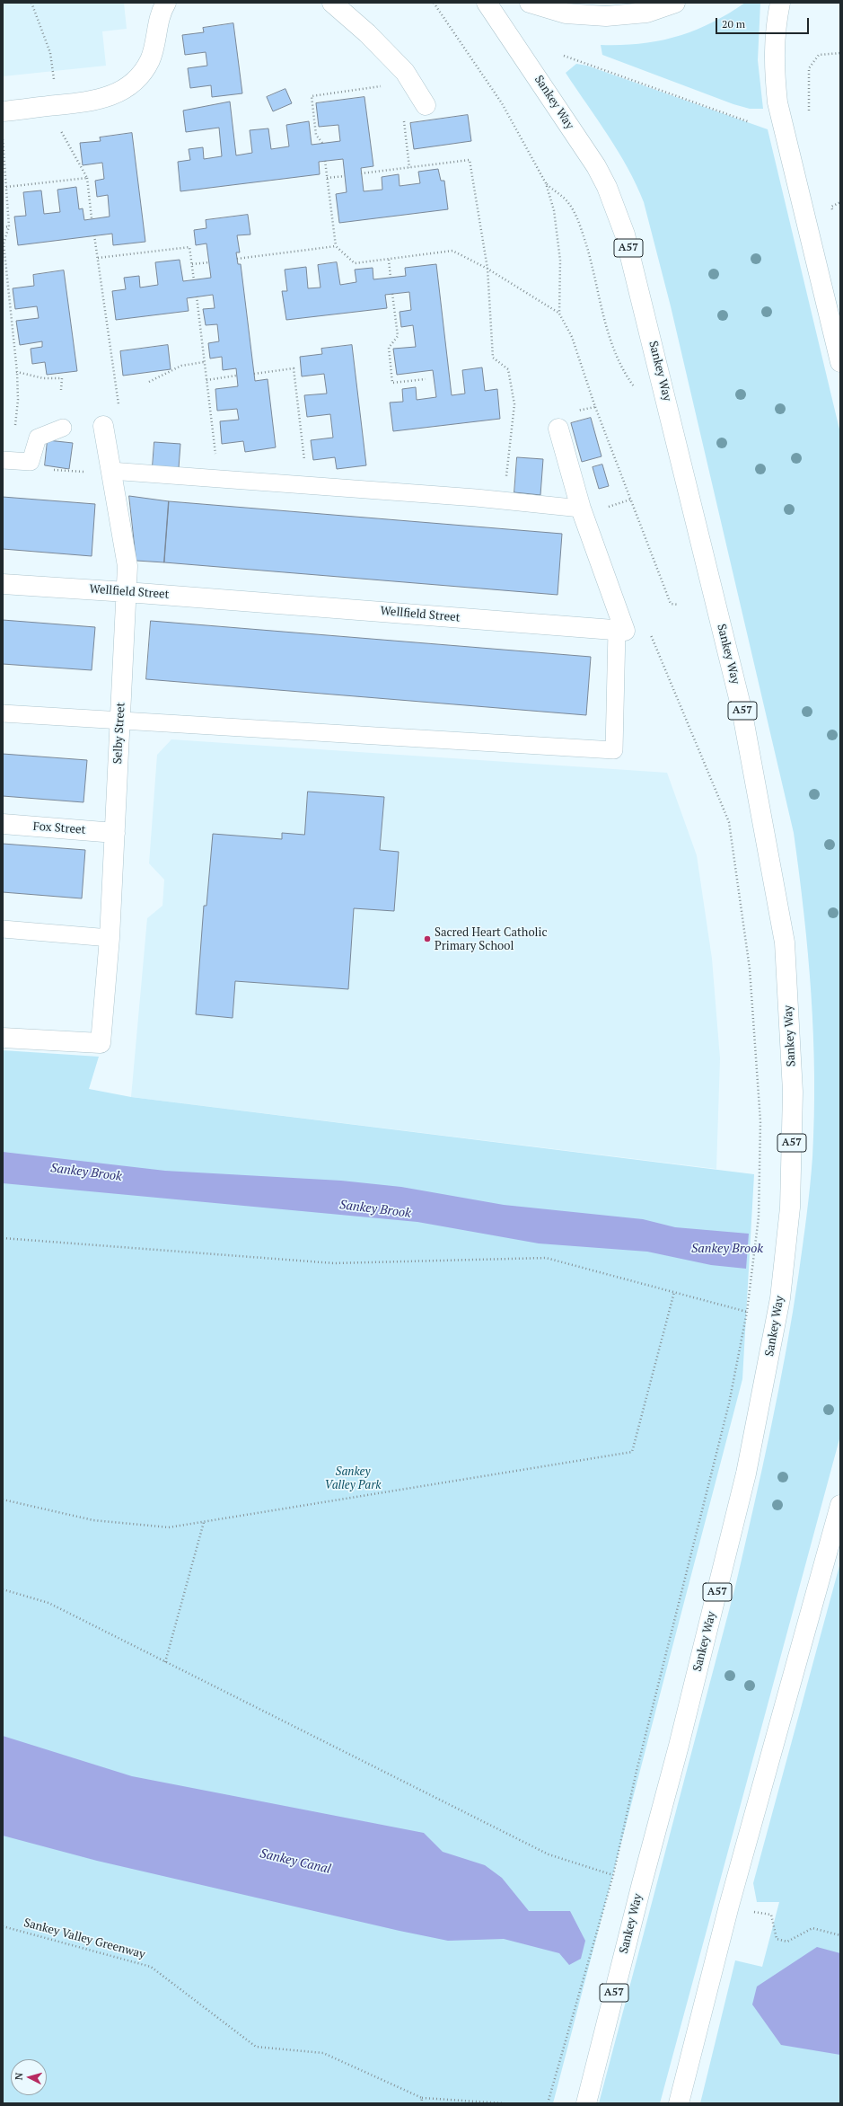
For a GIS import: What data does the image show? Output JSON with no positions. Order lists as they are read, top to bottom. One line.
{"streets":{"main road":["Sankey Way","A57","Wellfield Street","Selby Street","Fox Street"],"path":["Sankey Valley Greenway"]},"crossings":[["Wellfield Street","Selby Street"],["Selby Street","Fox Street"]],"water":["Sankey Brook","Sankey Canal"],"parks":["Sankey Valley Park"],"places":["Sacred Heart Catholic Primary School"],"scale_bar":"20 m","north":"left"}
